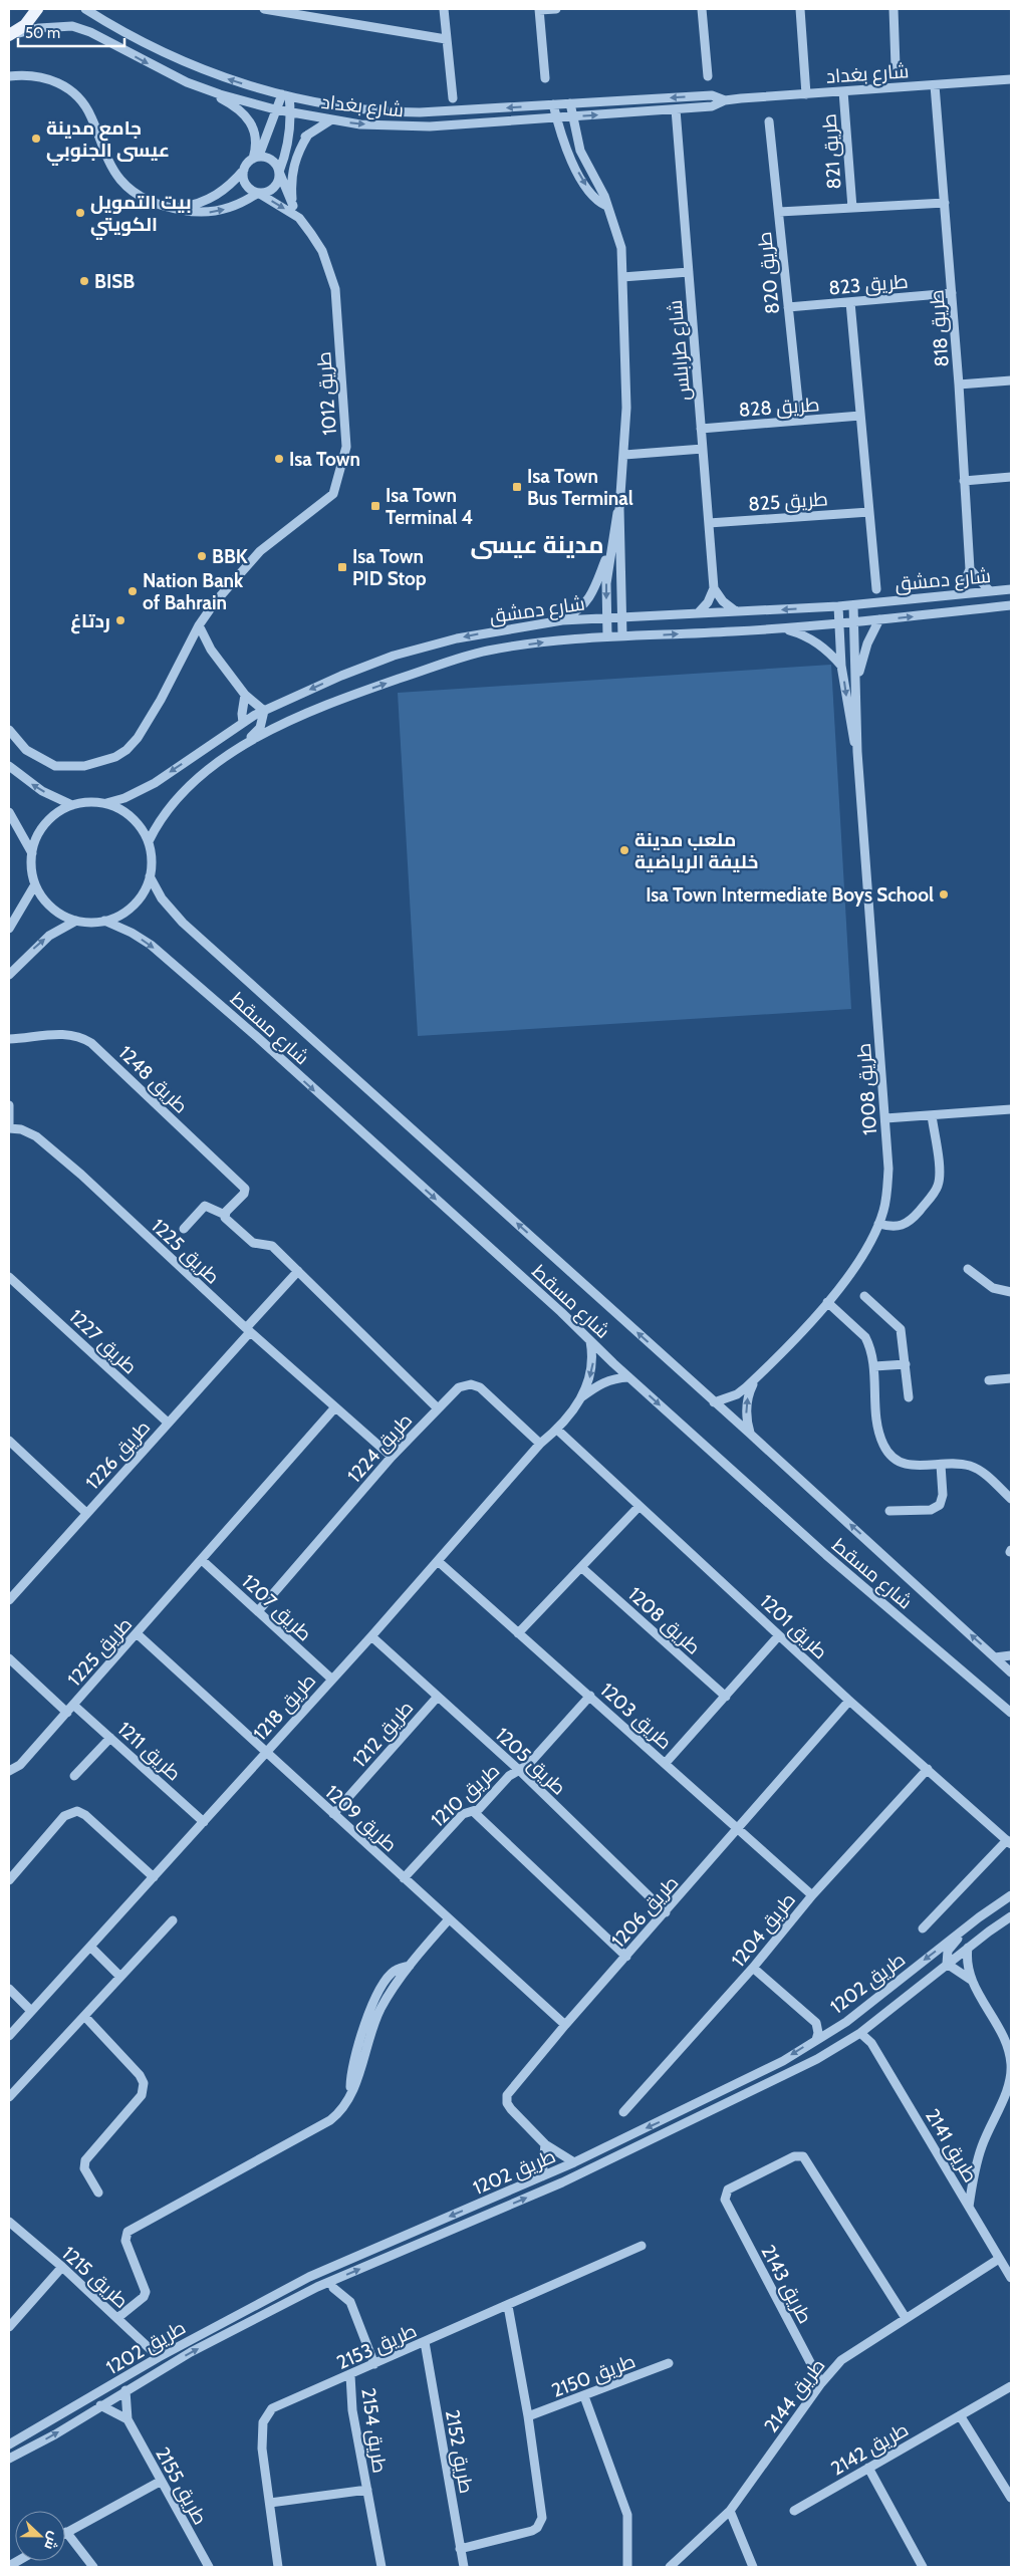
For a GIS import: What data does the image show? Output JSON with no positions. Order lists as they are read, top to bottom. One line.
{"streets":{"street":["شارع بغداد","طريق 821","طريق 820","طريق 823","طريق 818","شارع طرابلس","طريق 1012","طريق 828","طريق 825","شارع دمشق","شارع مسقط","طريق 1248","طريق 1008","طريق 1225","طريق 1227","طريق 1224","طريق 1226","طريق 1207","طريق 1208","طريق 1201","طريق 1218","طريق 1203","طريق 1212","طريق 1211","طريق 1205","طريق 1210","طريق 1209","طريق 1206","طريق 1204","طريق 1202","طريق 2141","طريق 1215","طريق 2143","طريق 2153","طريق 2150","طريق 2144","طريق 2154","طريق 2142","طريق 2152","طريق 2155"]},"crossings":[["شارع بغداد","طريق 821"],["شارع بغداد","طريق 818"],["شارع بغداد","شارع طرابلس"],["طريق 821","طريق 820"],["طريق 821","طريق 818"],["طريق 820","طريق 823"],["طريق 820","طريق 828"],["طريق 823","طريق 818"],["طريق 818","شارع دمشق"],["شارع طرابلس","طريق 828"],["شارع طرابلس","طريق 825"],["شارع دمشق","شارع مسقط"],["شارع دمشق","طريق 1008"],["شارع مسقط","طريق 1008"],["شارع مسقط","طريق 1218"],["طريق 1225","طريق 1224"],["طريق 1225","طريق 1226"],["طريق 1225","طريق 1207"],["طريق 1225","طريق 1211"],["طريق 1225","طريق 1209"],["طريق 1227","طريق 1226"],["طريق 1224","طريق 1207"],["طريق 1224","طريق 1218"],["طريق 1207","طريق 1218"],["طريق 1201","طريق 1218"],["طريق 1201","طريق 1206"],["طريق 1201","طريق 1204"],["طريق 1218","طريق 1203"],["طريق 1218","طريق 1211"],["طريق 1218","طريق 1205"],["طريق 1218","طريق 1209"],["طريق 1203","طريق 1210"],["طريق 1203","طريق 1206"],["طريق 1203","طريق 1204"],["طريق 1212","طريق 1205"],["طريق 1212","طريق 1209"],["طريق 1205","طريق 1210"],["طريق 1205","طريق 1206"],["طريق 1210","طريق 1209"],["طريق 1209","طريق 1206"],["طريق 1202","طريق 2141"],["طريق 1202","طريق 1215"],["طريق 1202","طريق 2155"],["طريق 2141","طريق 2144"],["طريق 2143","طريق 2144"],["طريق 2153","طريق 2150"],["طريق 2153","طريق 2154"],["طريق 2153","طريق 2152"],["طريق 2150","طريق 2152"]],"districts":["مدينة عيسى"],"places":{"other":["جامع مدينة عيسى الجنوبي","بيت التمويل الكويتي","BISB","Isa Town","BBK","Nation Bank of Bahrain","ردتاغ","ملعب مدينة خليفة الرياضية","Isa Town Intermediate Boys School"],"transit":["Isa Town Bus Terminal","Isa Town Terminal 4","Isa Town PID Stop"]},"scale_bar":"50 m","north":"right"}
